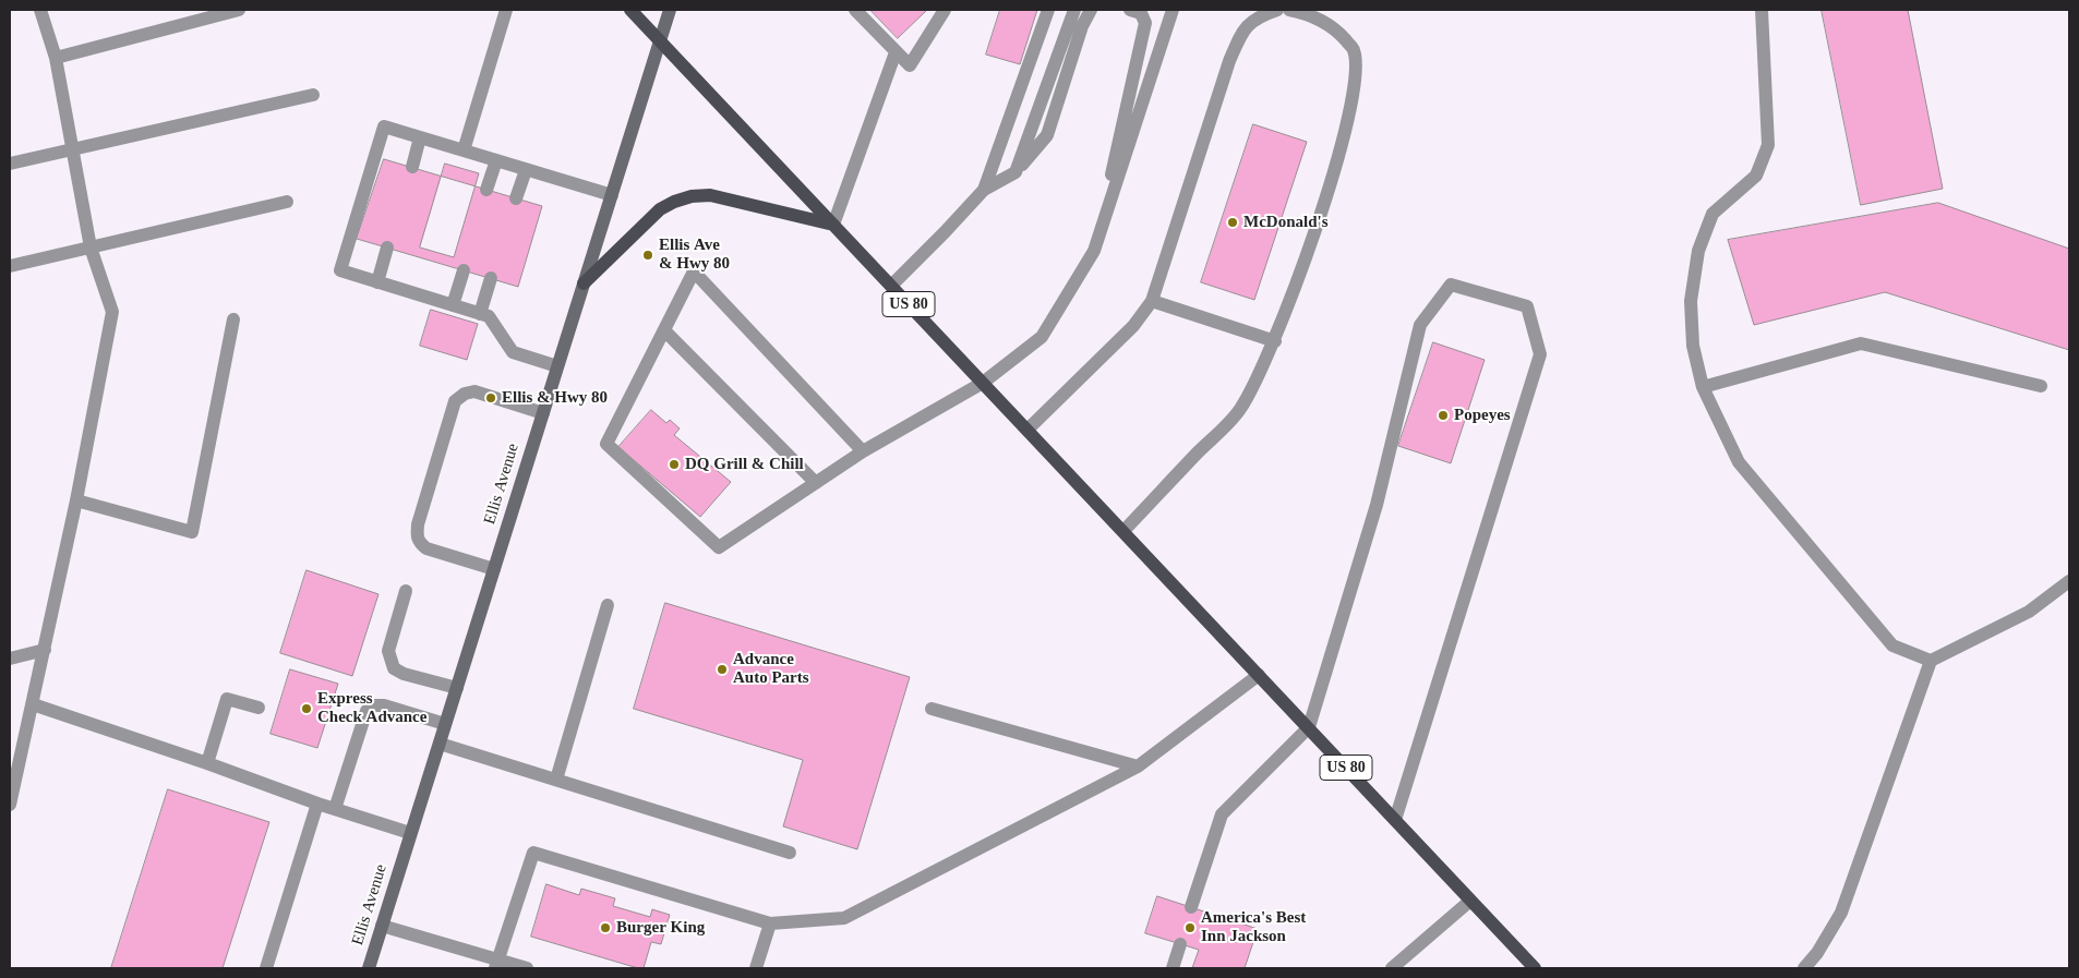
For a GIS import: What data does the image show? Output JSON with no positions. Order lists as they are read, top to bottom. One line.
{"streets":{"main road":["US 80","Ellis Avenue"]},"crossings":[["US 80","Ellis Avenue"]],"places":["McDonald's","Ellis Ave & Hwy 80","Ellis & Hwy 80","Popeyes","DQ Grill & Chill","Advance Auto Parts","Express Check Advance","Burger King","America's Best Inn Jackson"]}
